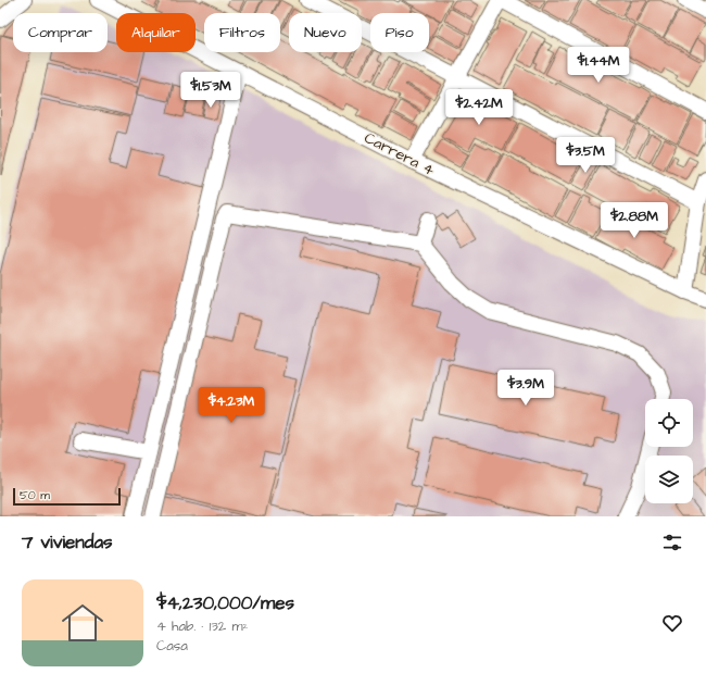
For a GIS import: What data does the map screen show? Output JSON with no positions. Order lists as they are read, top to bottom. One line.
{"streets":{"street":["Carrera 4"]},"scale_bar":"50 m","page":{"chip":["Comprar","Alquilar","Filtros","Nuevo","Piso"],"price":["$1.44M","$1.53M","$2.42M","$3.5M","$2.88M","$3.9M","$4.23M"],"scale":"50 m","heading":"7 viviendas","list":[{"name":"$4,230,000/mes","note":"4 hab. · 132 m² · Casa"}]}}
